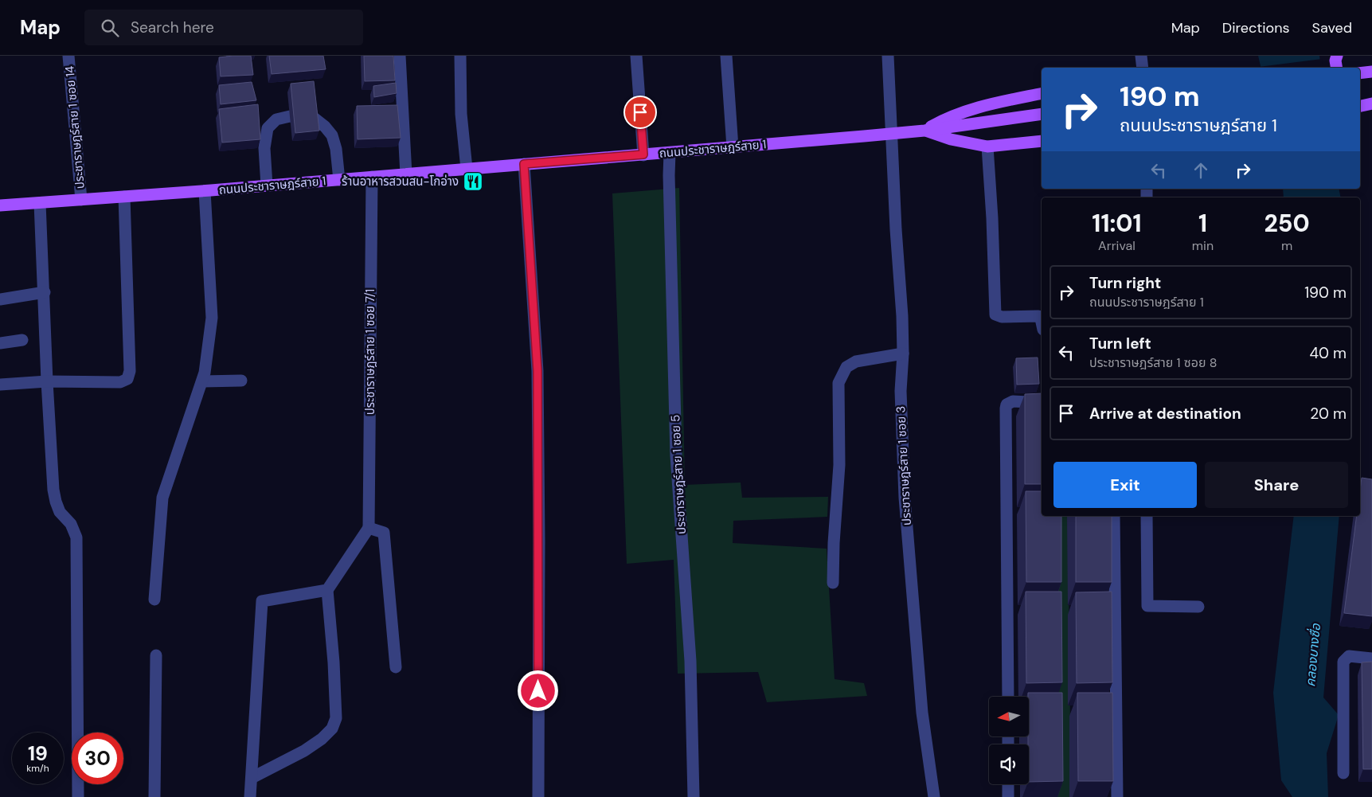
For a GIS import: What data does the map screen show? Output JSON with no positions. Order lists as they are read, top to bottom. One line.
{"streets":{"main road":["ถนนประชาราษฎร์สาย 1"],"street":["ประชาราษฎร์สาย 1 ซอย 14","ประชาราษฎร์สาย 1 ซอย 7/1","ประชาราษฎร์สาย 1 ซอย 3","ประชาราษฎร์สาย 1 ซอย 5"]},"crossings":[["ประชาราษฎร์สาย 1 ซอย 14","ถนนประชาราษฎร์สาย 1"],["ถนนประชาราษฎร์สาย 1","ประชาราษฎร์สาย 1 ซอย 7/1"],["ถนนประชาราษฎร์สาย 1","ประชาราษฎร์สาย 1 ซอย 3"],["ถนนประชาราษฎร์สาย 1","ประชาราษฎร์สาย 1 ซอย 5"]],"water":["คลองบางซื่อ"],"places":{"restaurant":["ร้านอาหารสวนสน-โกอ่าง"]},"north":"left","page":{"header":"Map","search":"Search here","nav":["Map","Directions","Saved"],"turn":["190 m","ถนนประชาราษฎร์สาย 1"],"eta":["11:01","Arrival","1","min","250","m"],"list":[{"name":"Turn right","note":"ถนนประชาราษฎร์สาย 1","value":"190 m"},{"name":"Turn left","note":"ประชาราษฎร์สาย 1 ซอย 8","value":"40 m"},{"name":"Arrive at destination","value":"20 m"}],"buttons":["Exit","Share"],"speed":"19 km/h","limit":"30"}}
